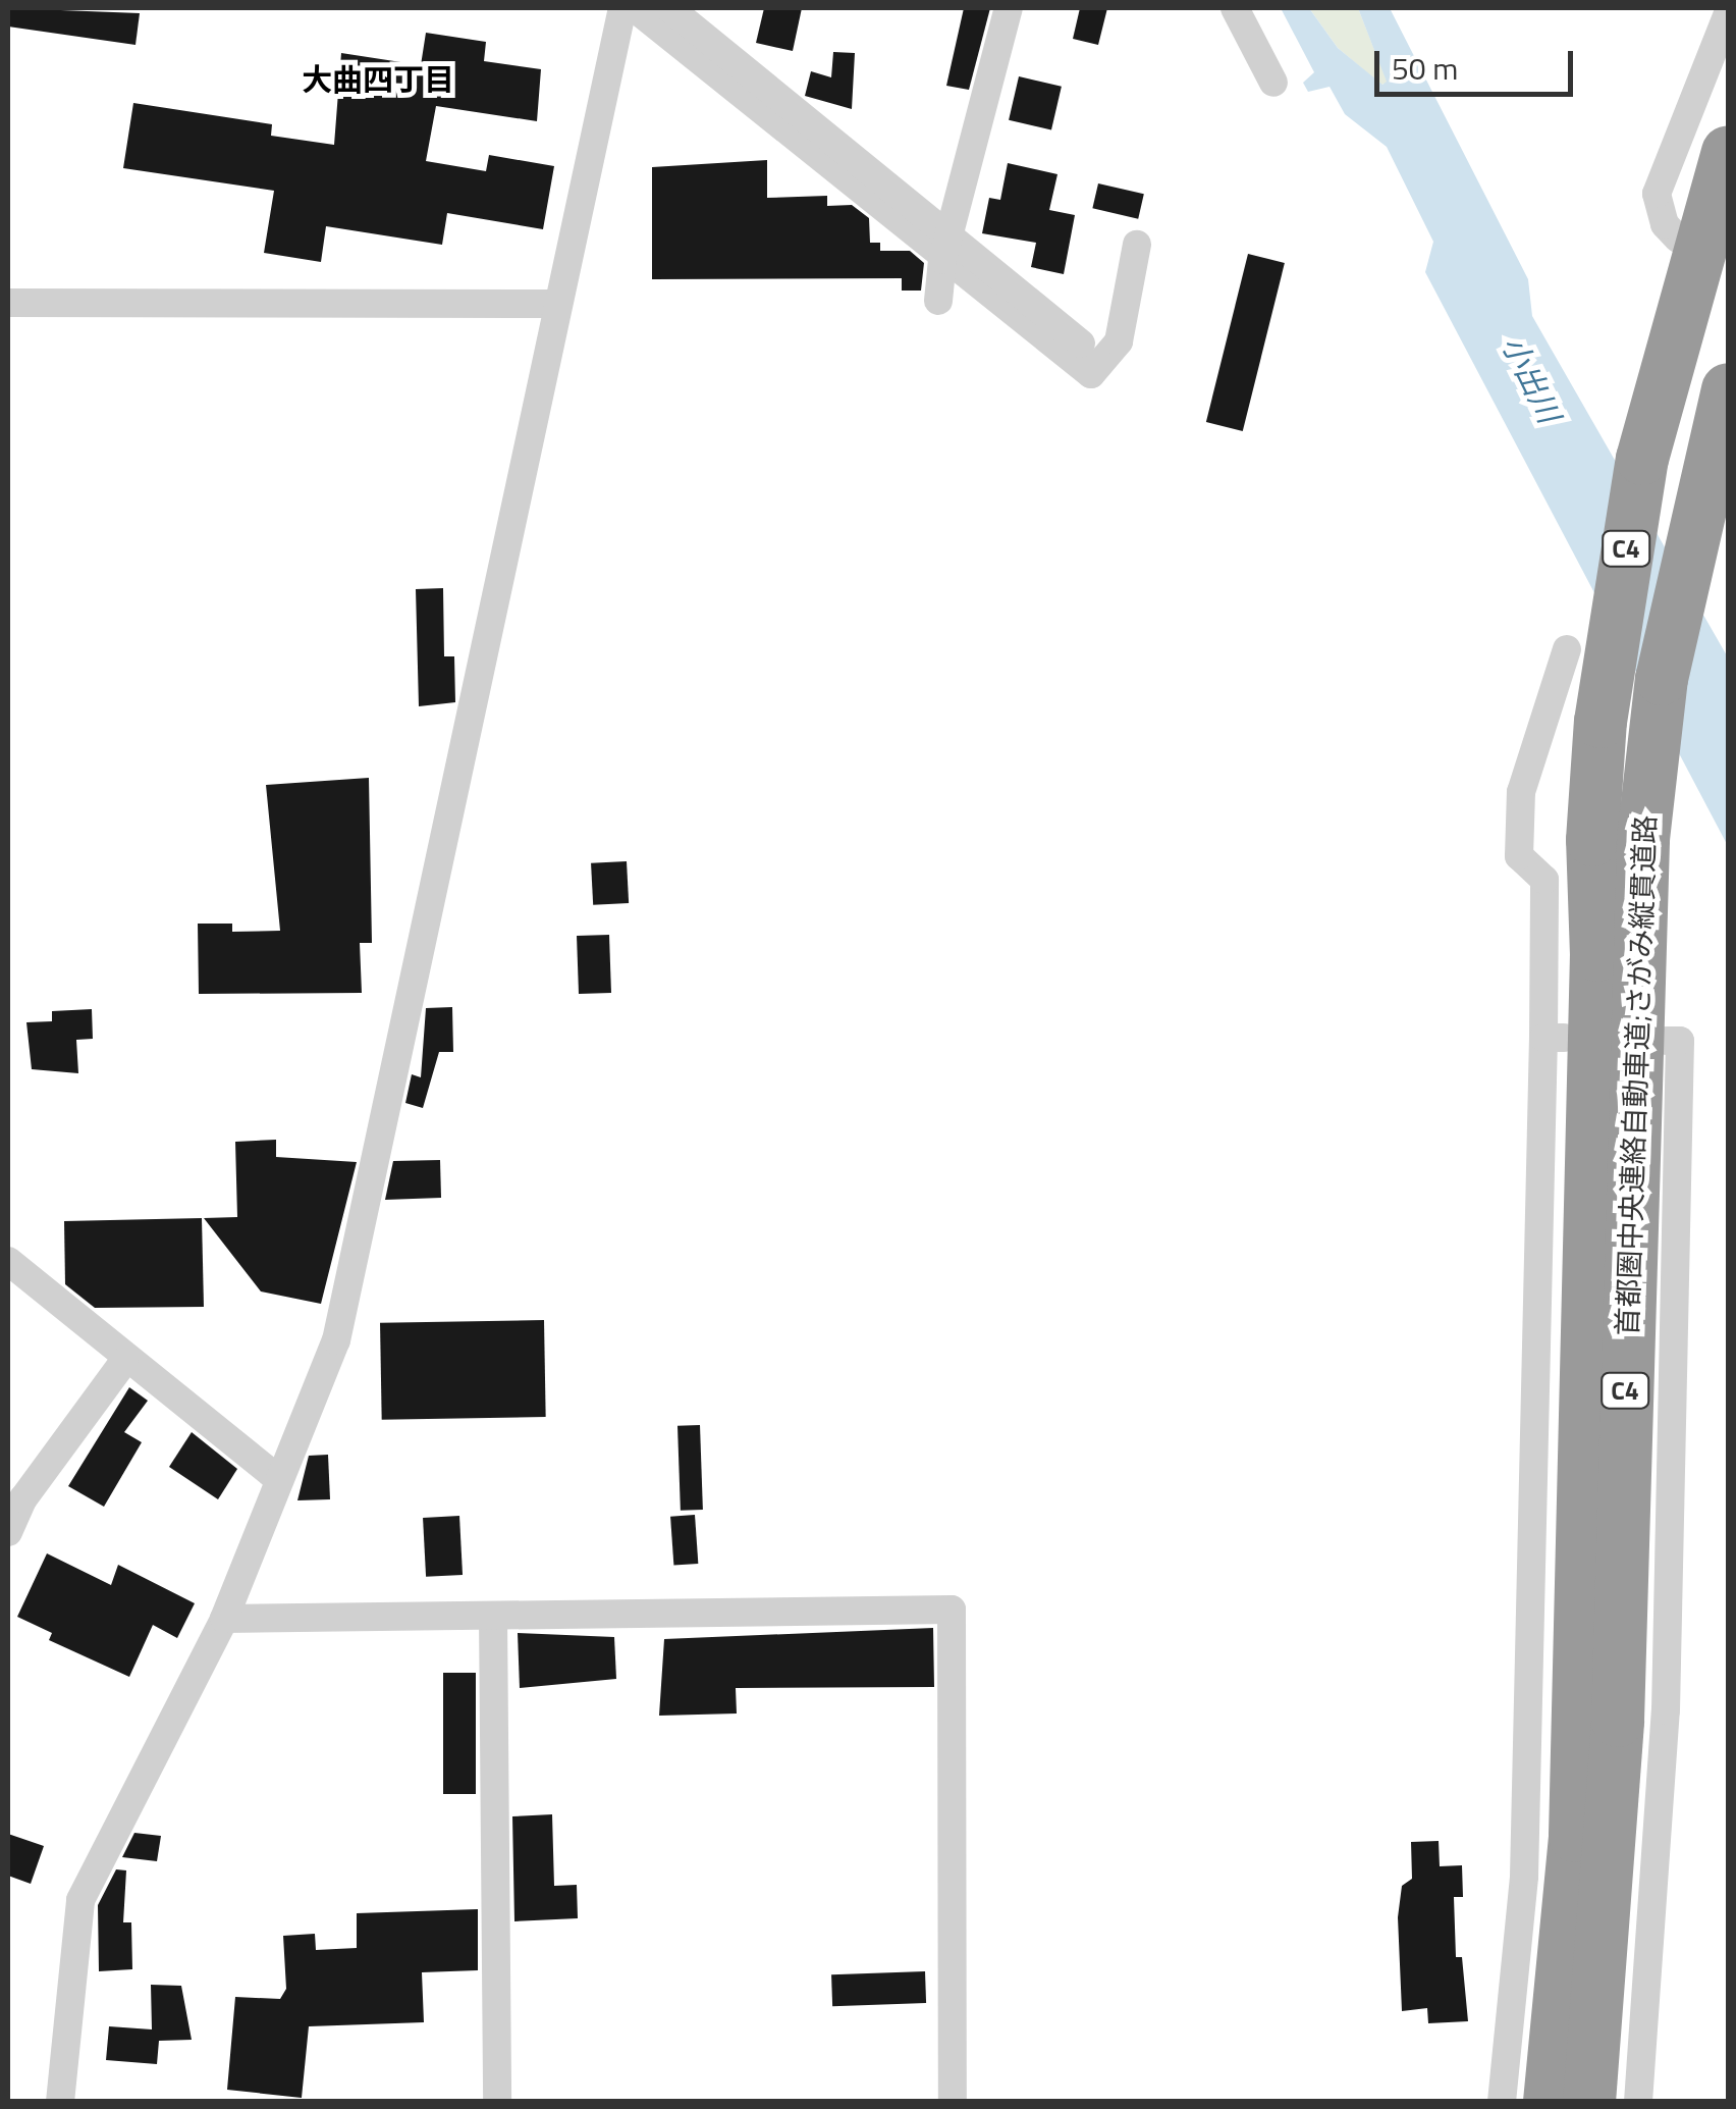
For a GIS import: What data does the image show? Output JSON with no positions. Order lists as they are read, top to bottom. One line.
{"streets":{"highway":["C4","首都圏中央連絡自動車道;さがみ縦貫道路"]},"crossings":[["C4","首都圏中央連絡自動車道;さがみ縦貫道路"]],"districts":["大曲四丁目"],"water":["小出川"],"scale_bar":"50 m"}
